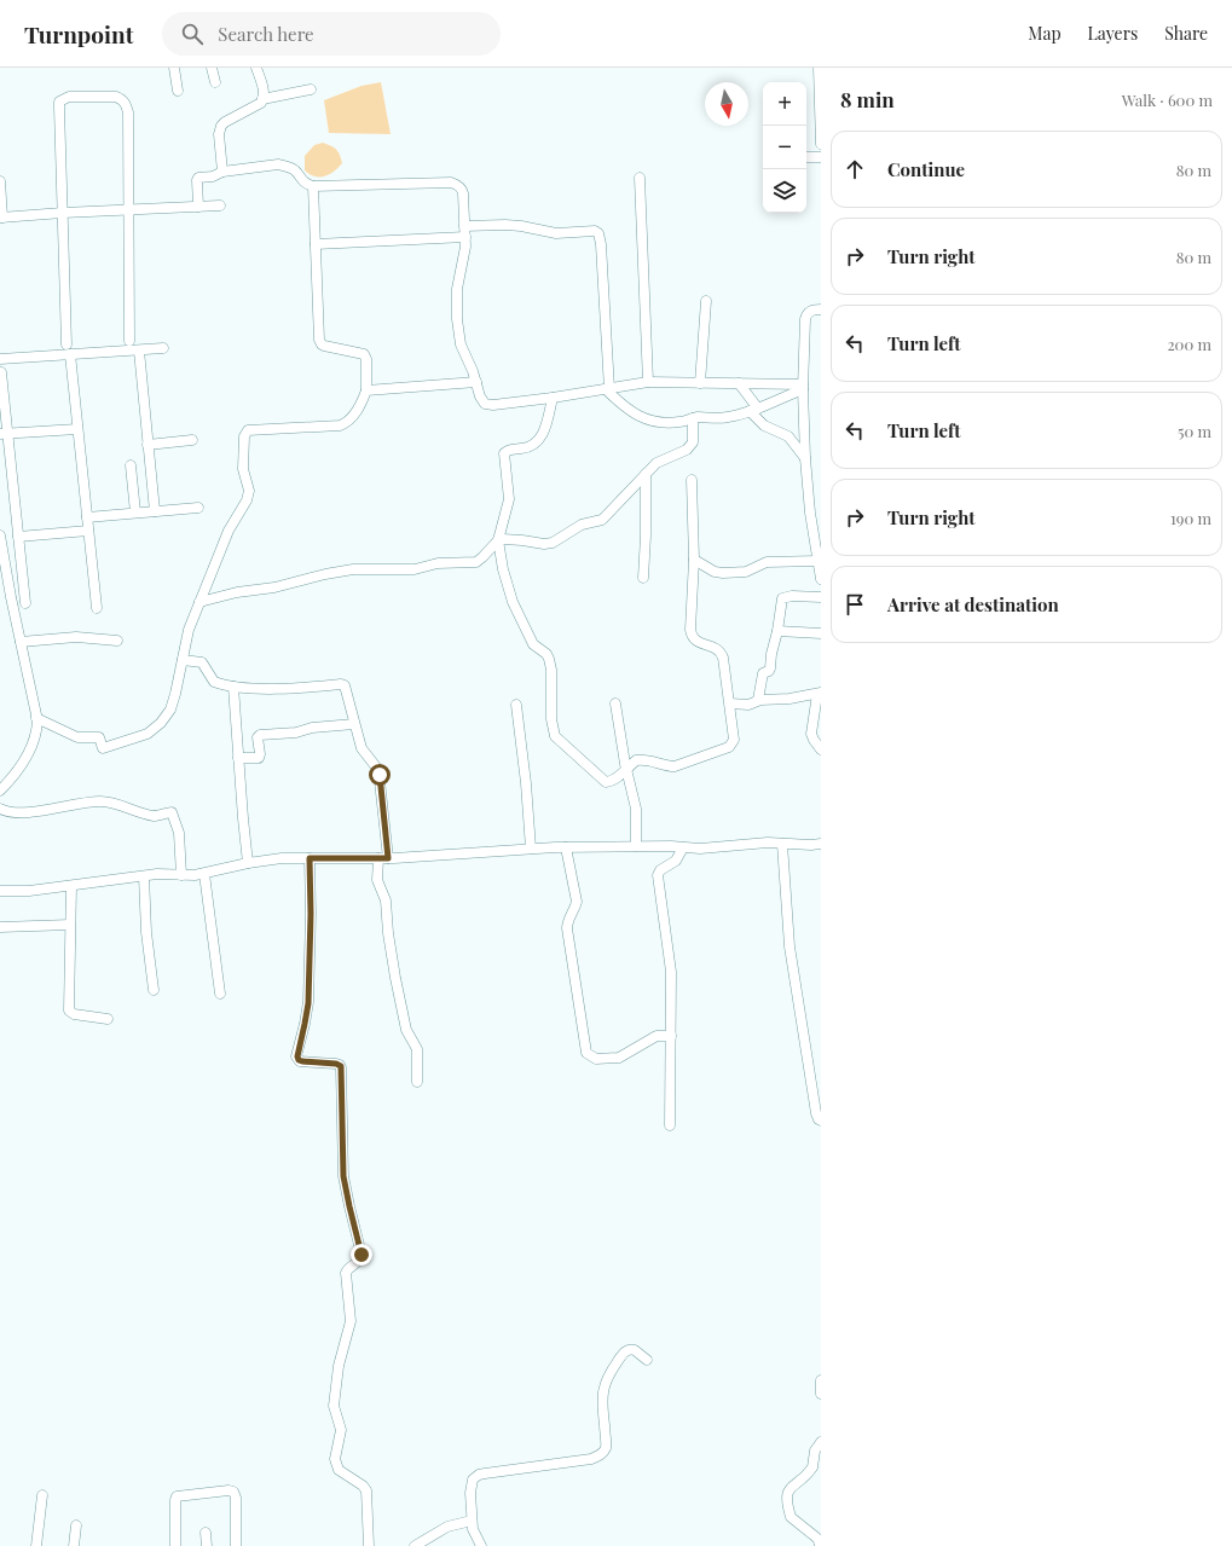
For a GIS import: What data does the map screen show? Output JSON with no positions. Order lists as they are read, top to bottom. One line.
{"north":"bottom","page":{"header":"Turnpoint","search":"Search here","nav":["Map","Layers","Share"],"heading":["8 min","Walk · 600 m"],"map_buttons":["+","−"],"list":[["Continue","80 m"],["Turn right","80 m"],["Turn left","200 m"],["Turn left","50 m"],["Turn right","190 m"],"Arrive at destination"]}}
